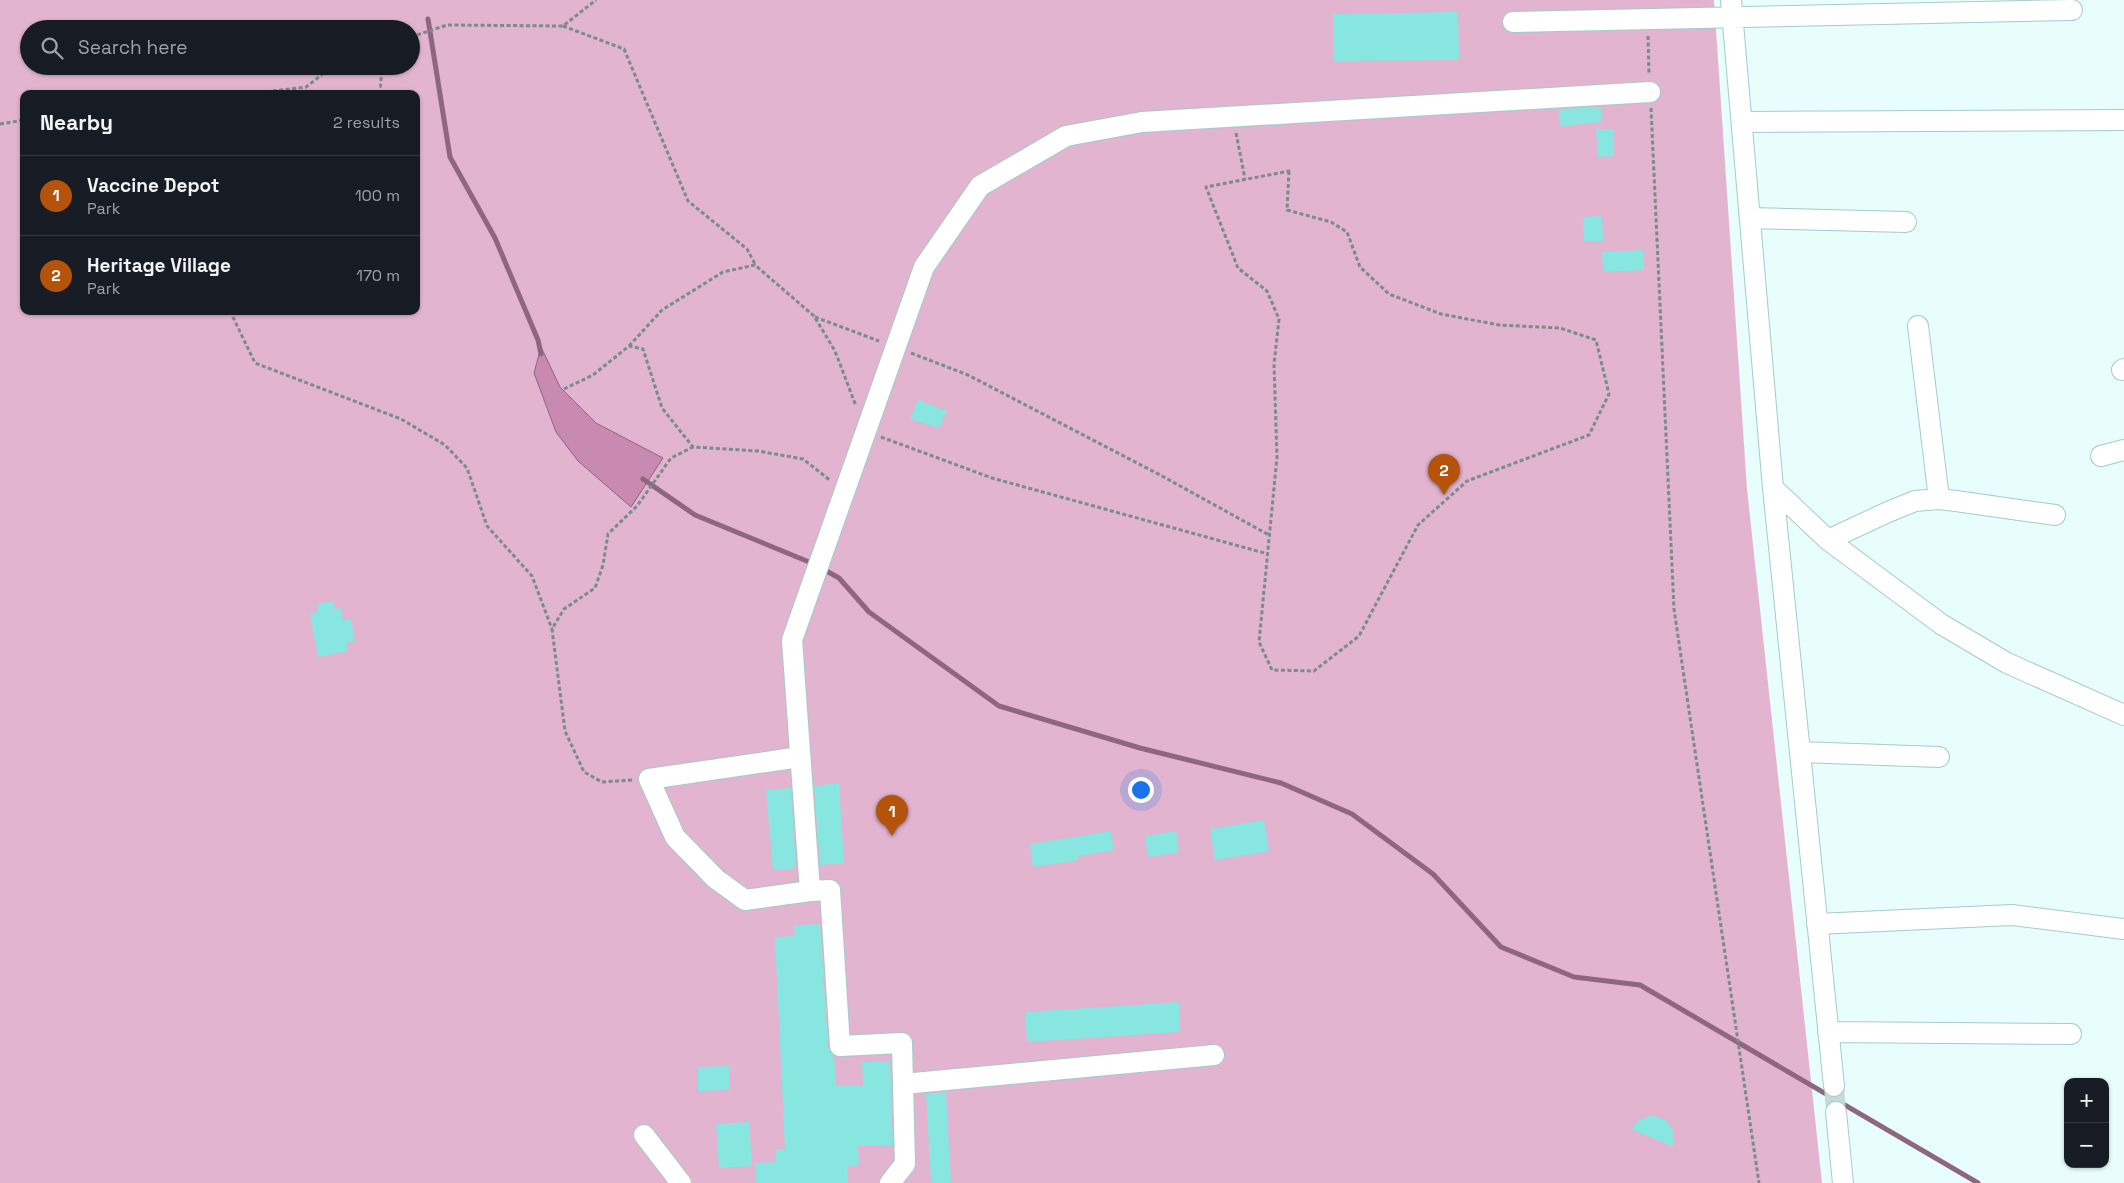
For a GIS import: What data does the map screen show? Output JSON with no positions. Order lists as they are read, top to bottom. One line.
{"page":{"search":"Search here","heading":["Nearby","2 results"],"list":[{"mark":"1","name":"Vaccine Depot","note":"Park","value":"100 m"},{"mark":"2","name":"Heritage Village","note":"Park","value":"170 m"}],"pins":["2","1"],"map_buttons":["+","−"]}}
